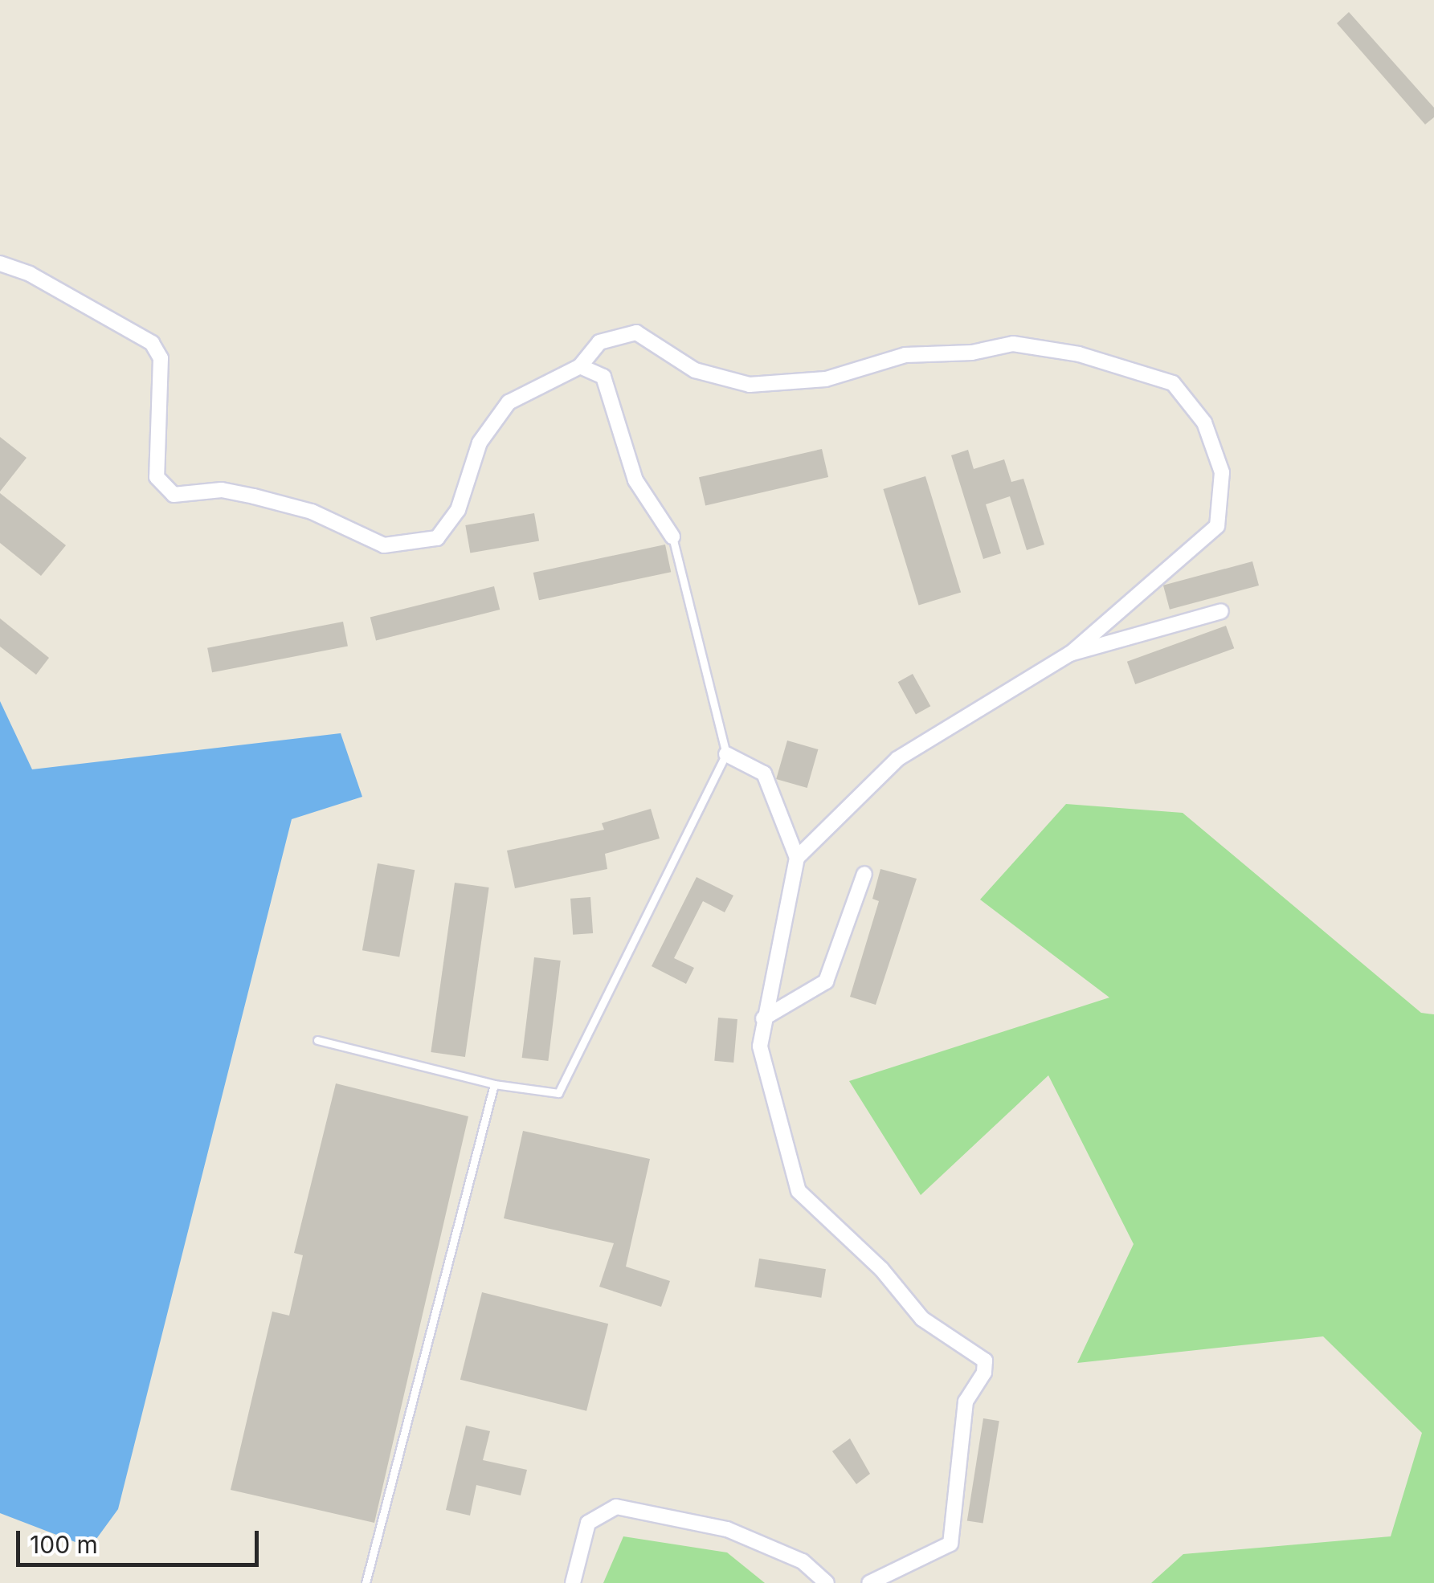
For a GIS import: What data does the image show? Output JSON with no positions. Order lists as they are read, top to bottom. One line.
{"scale_bar":"100 m"}
